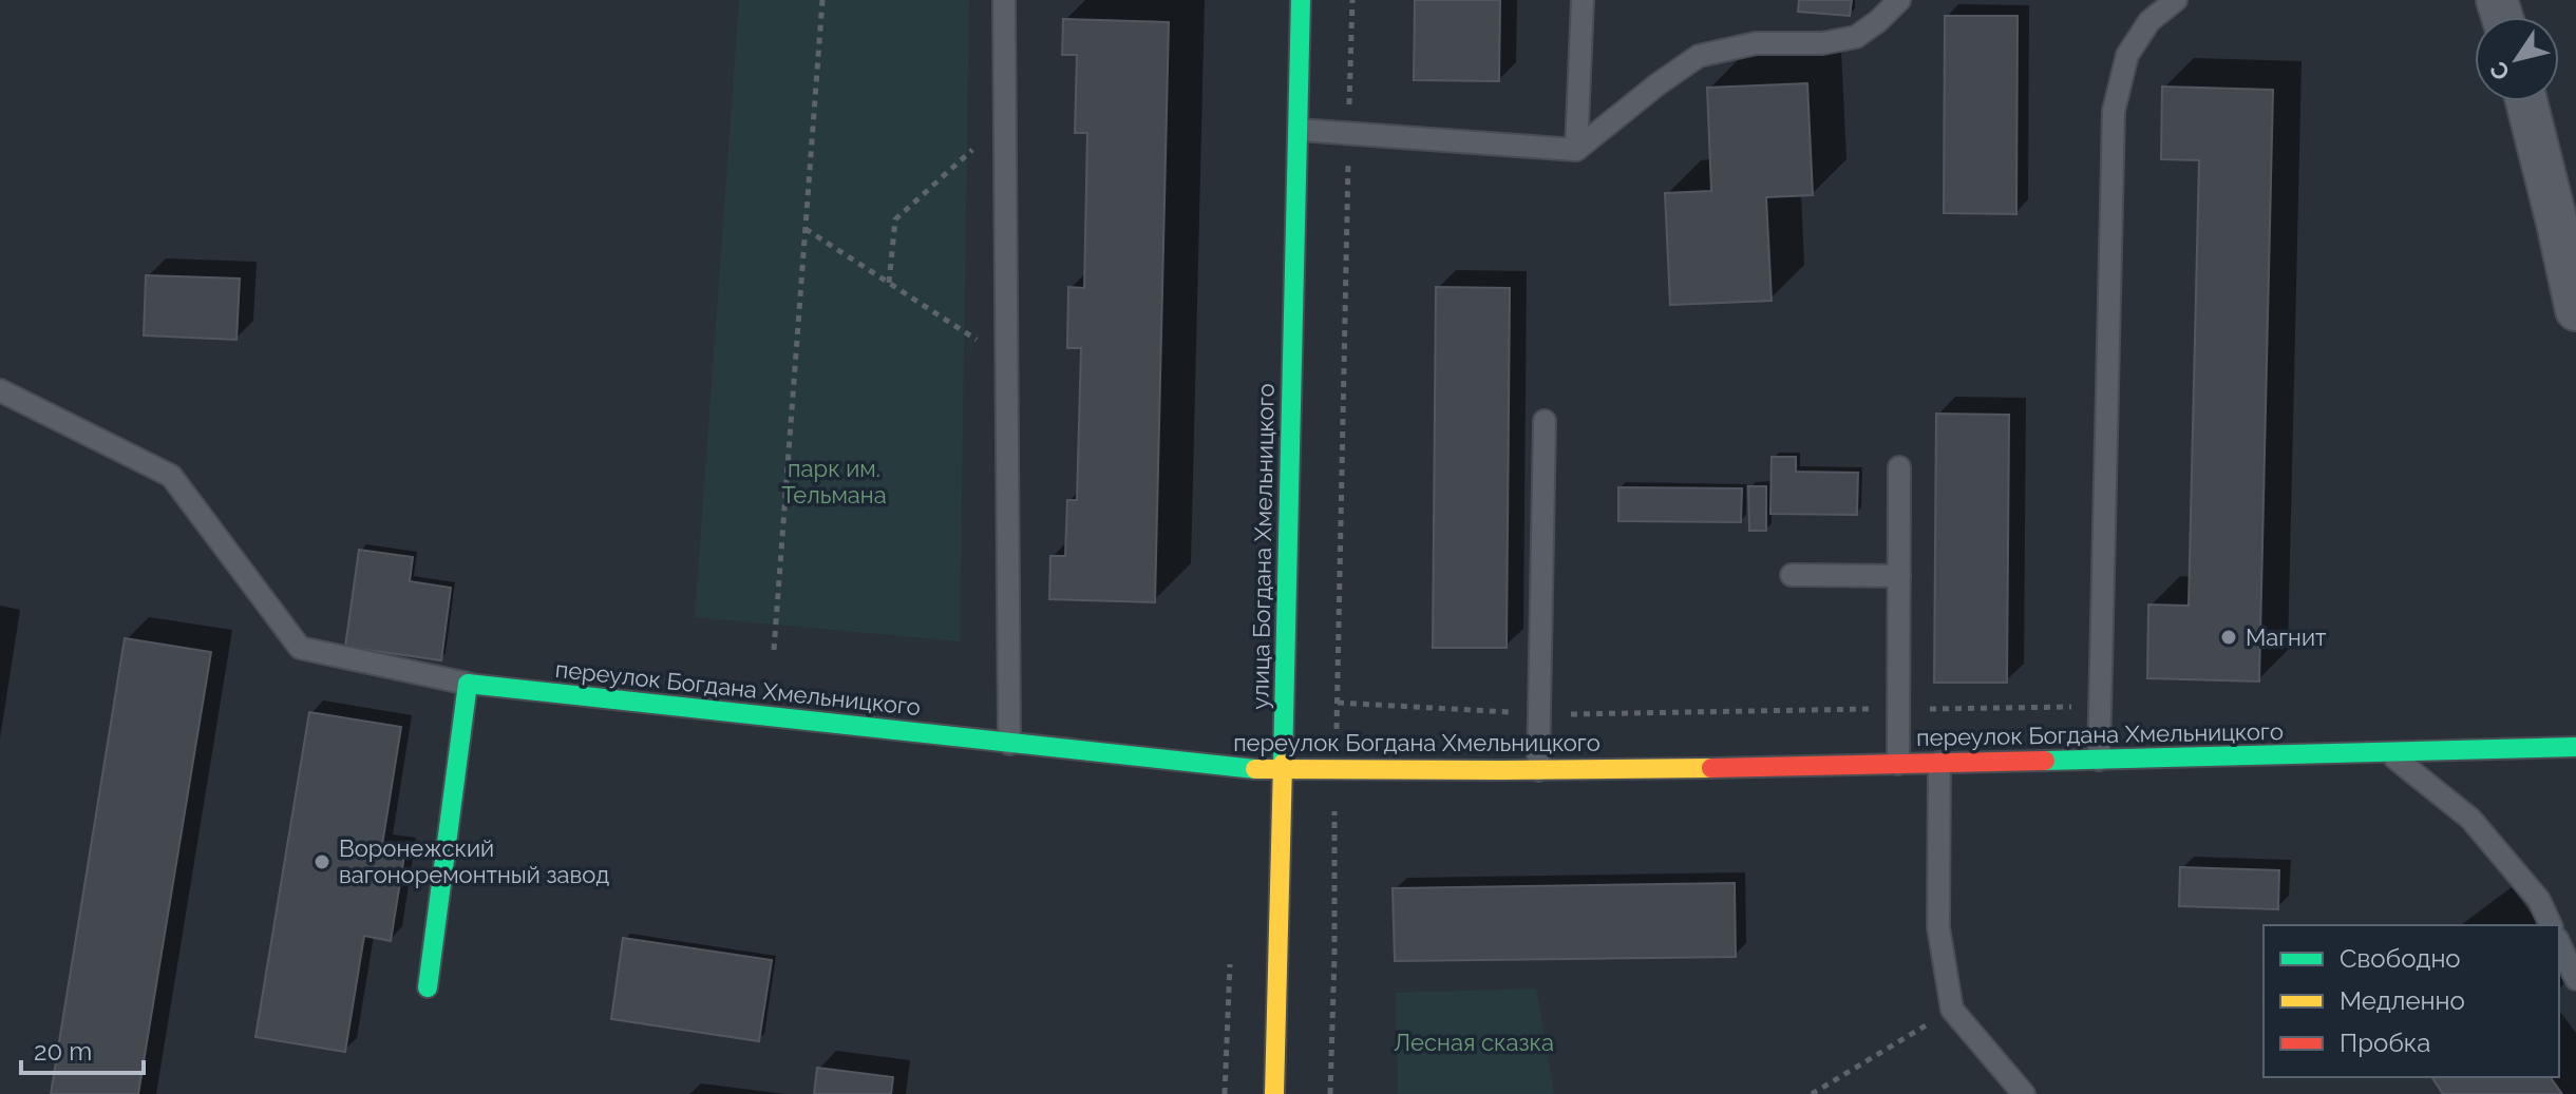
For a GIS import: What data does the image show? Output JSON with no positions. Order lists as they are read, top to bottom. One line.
{"streets":{"street":["улица Богдана Хмельницкого","переулок Богдана Хмельницкого"]},"crossings":[["улица Богдана Хмельницкого","переулок Богдана Хмельницкого"]],"parks":["парк им. Тельмана","Лесная сказка"],"places":["Магнит","Воронежский вагоноремонтный завод"],"legend":["Свободно","Медленно","Пробка"],"scale_bar":"20 m","north":"bottom left"}
